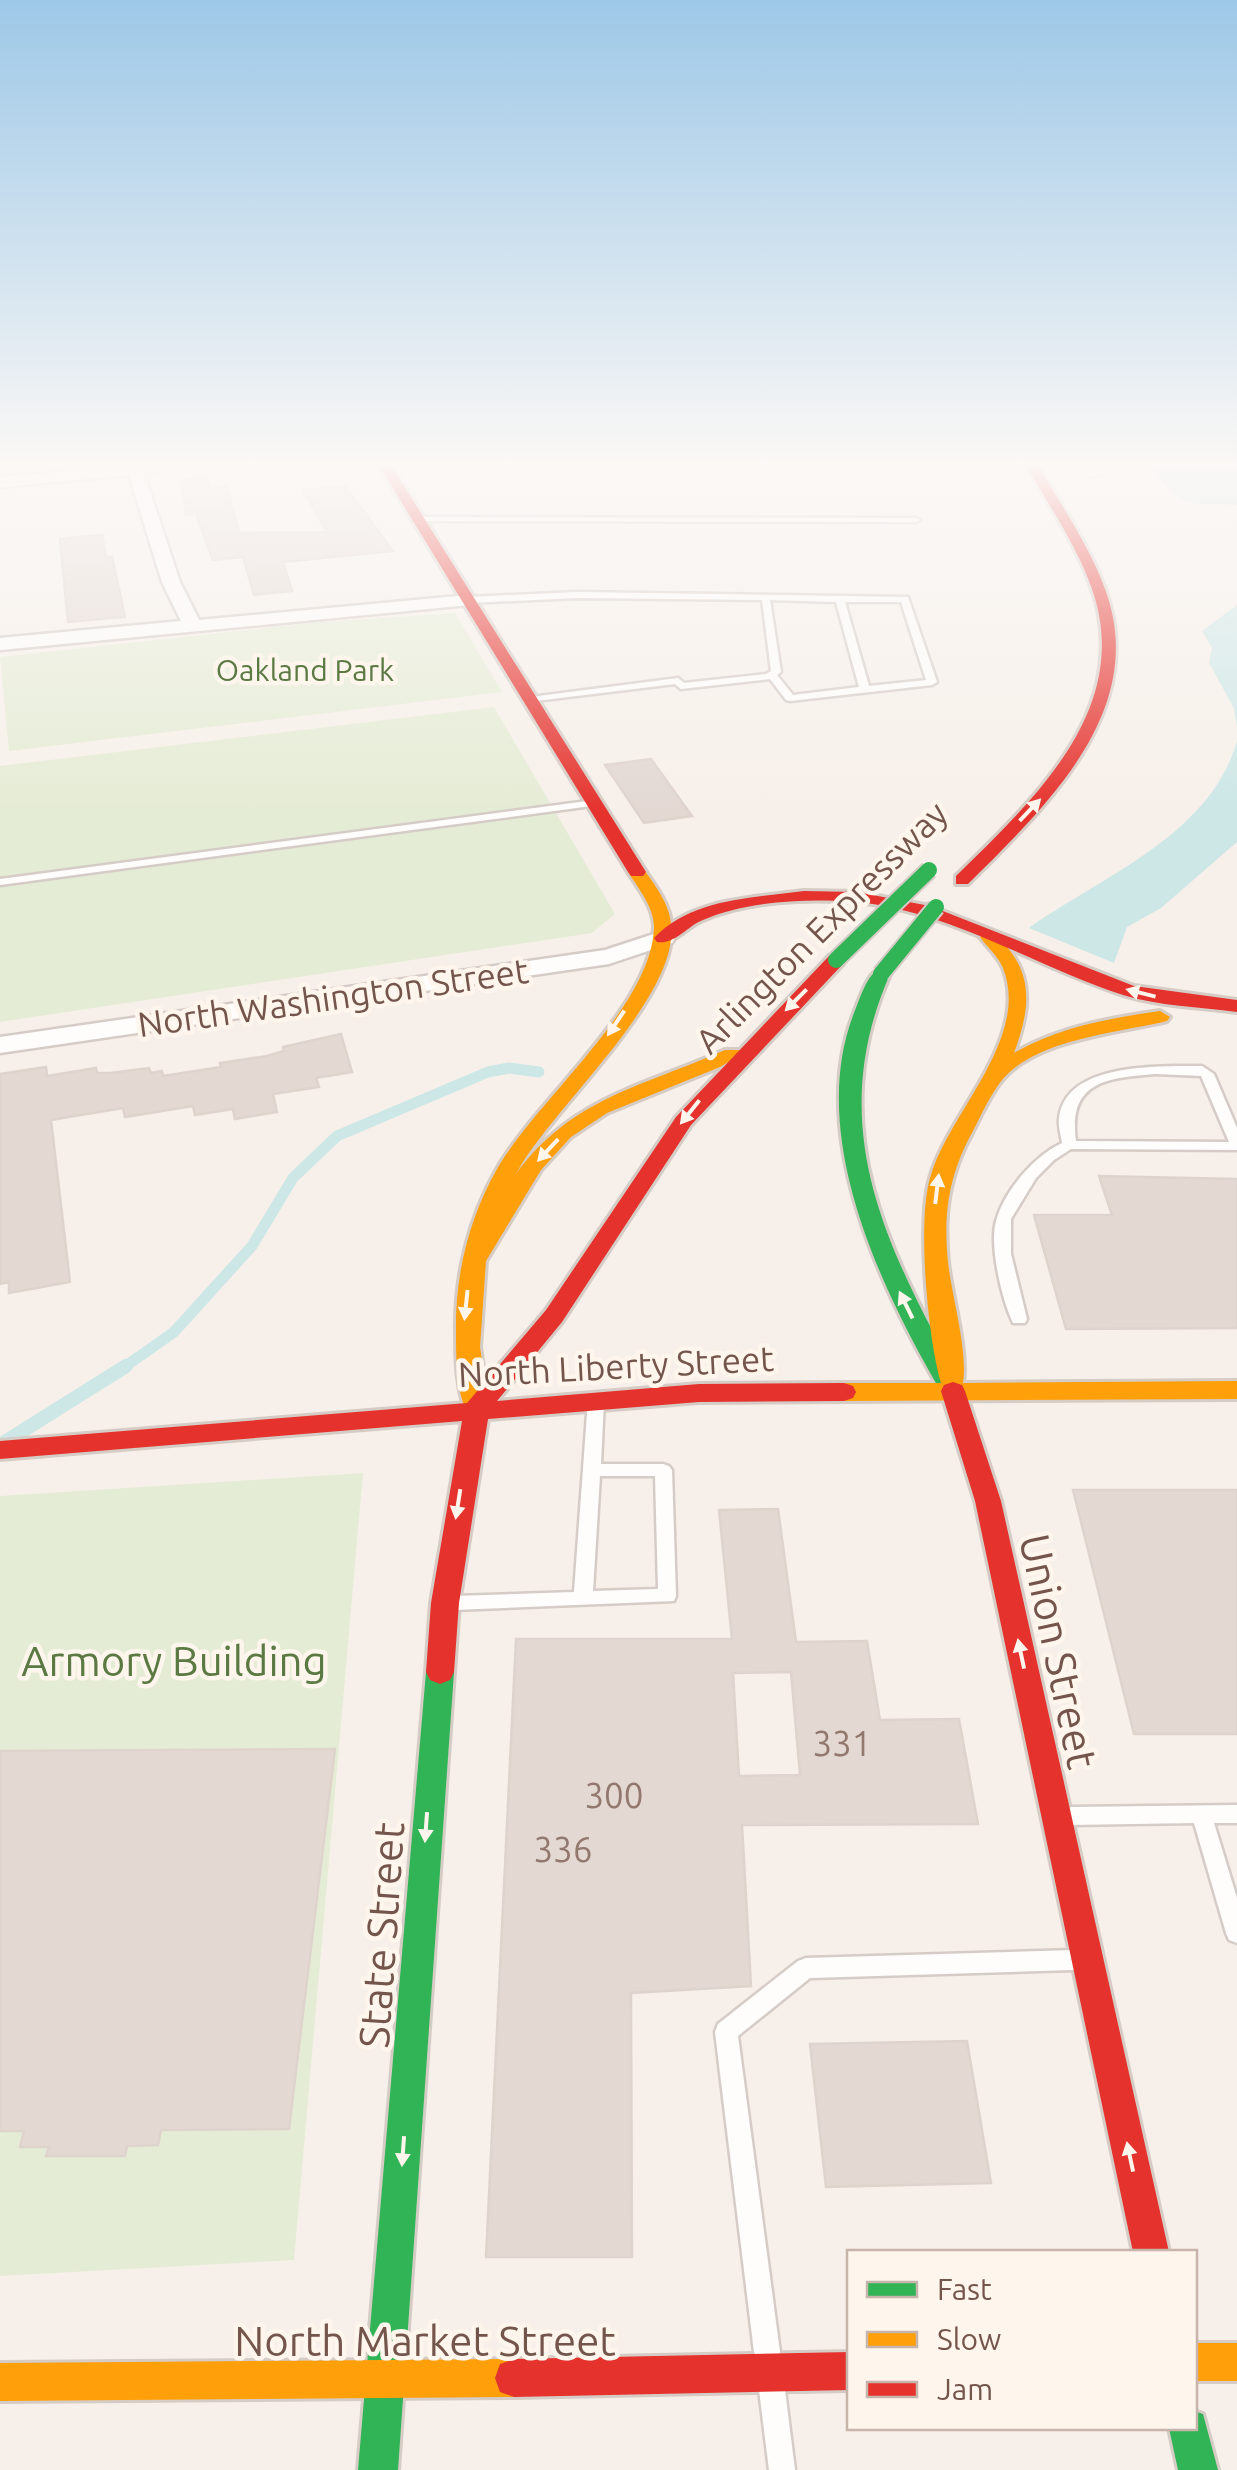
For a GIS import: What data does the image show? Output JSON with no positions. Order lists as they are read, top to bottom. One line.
{"streets":{"main road":["Arlington Expressway","North Washington Street","North Liberty Street","Union Street","State Street","North Market Street"]},"crossings":[["Arlington Expressway","North Liberty Street"],["Arlington Expressway","Union Street"],["Arlington Expressway","State Street"],["North Washington Street","Union Street"],["North Liberty Street","Union Street"],["North Liberty Street","State Street"],["State Street","North Market Street"]],"one_way":["Union Street","State Street"],"parks":["Oakland Park","Armory Building"],"house_numbers":["331","300","336"],"legend":["Fast","Slow","Jam"]}
